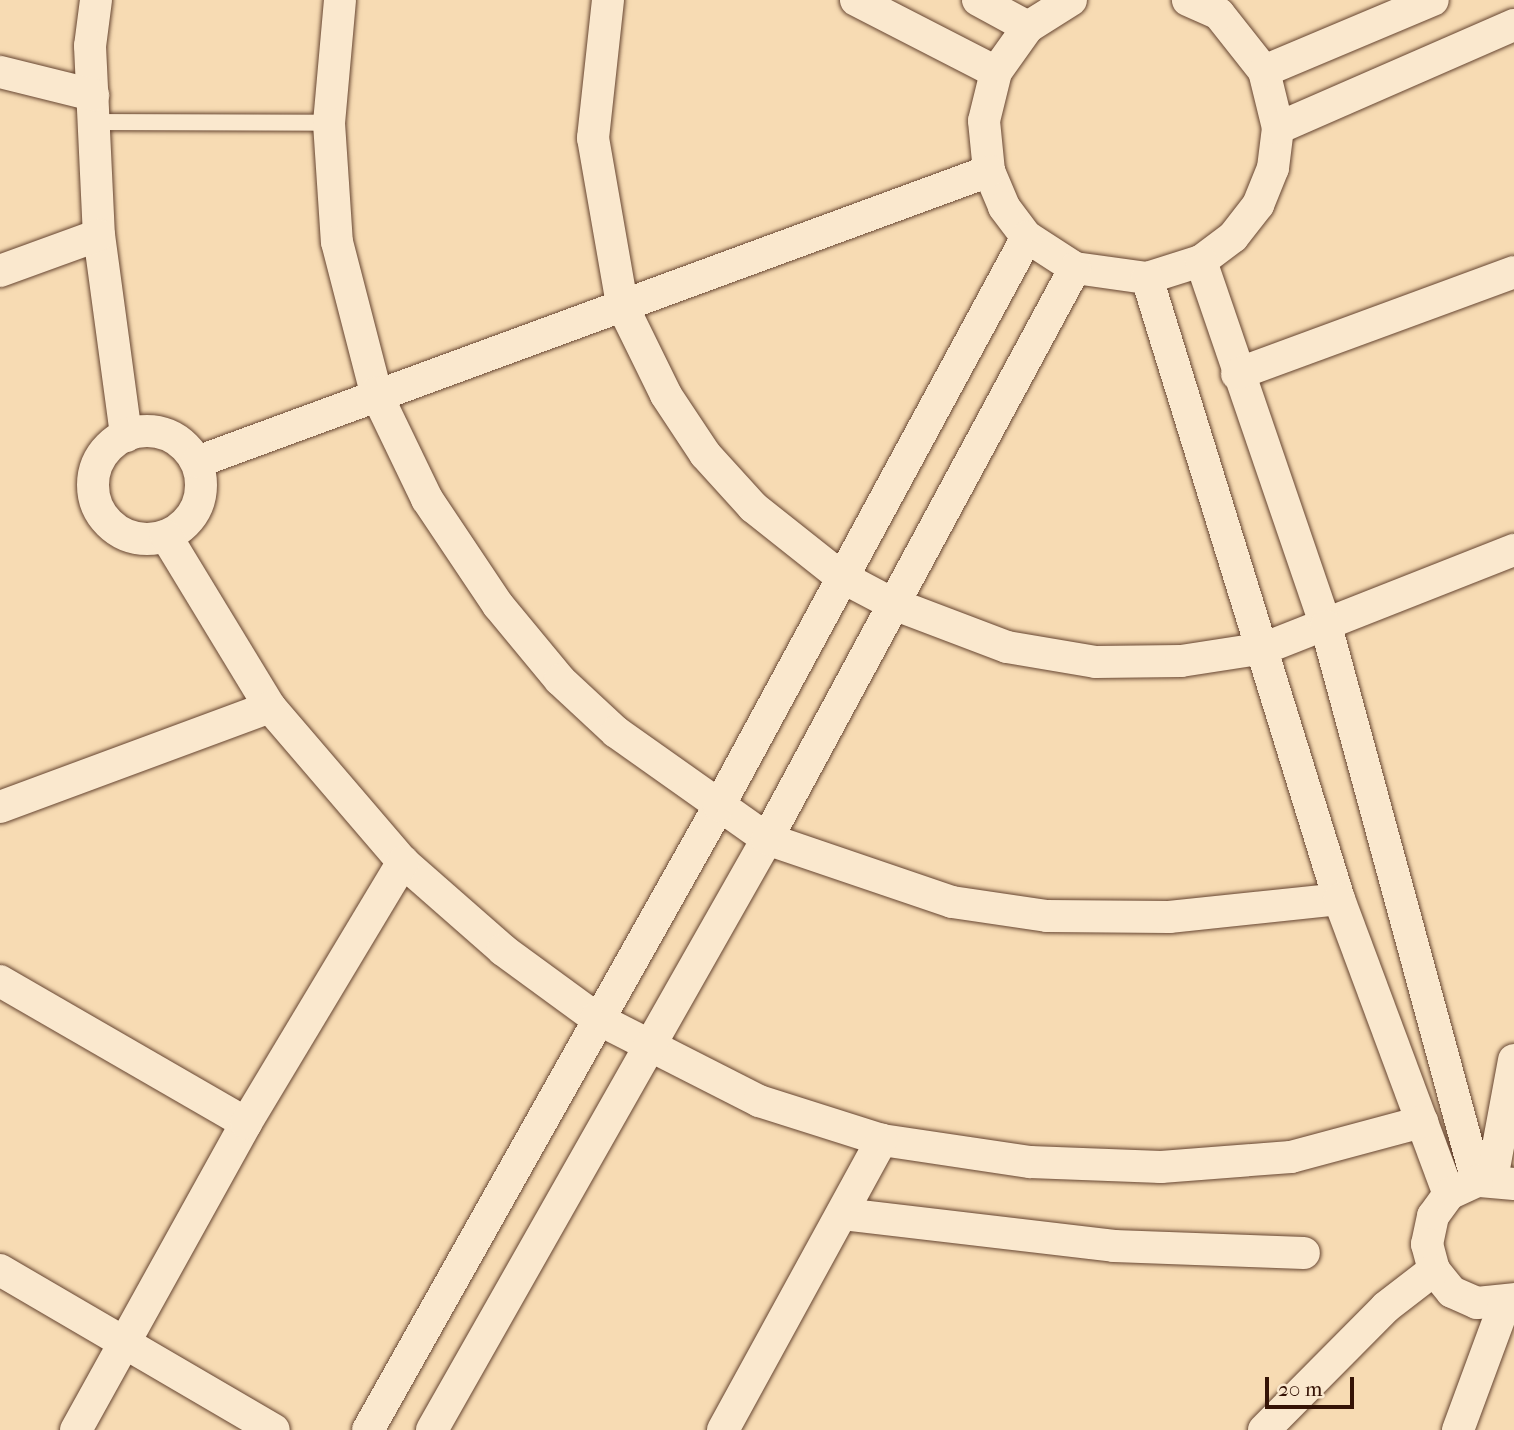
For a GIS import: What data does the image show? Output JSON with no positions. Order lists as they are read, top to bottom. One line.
{"scale_bar":"20 m"}
